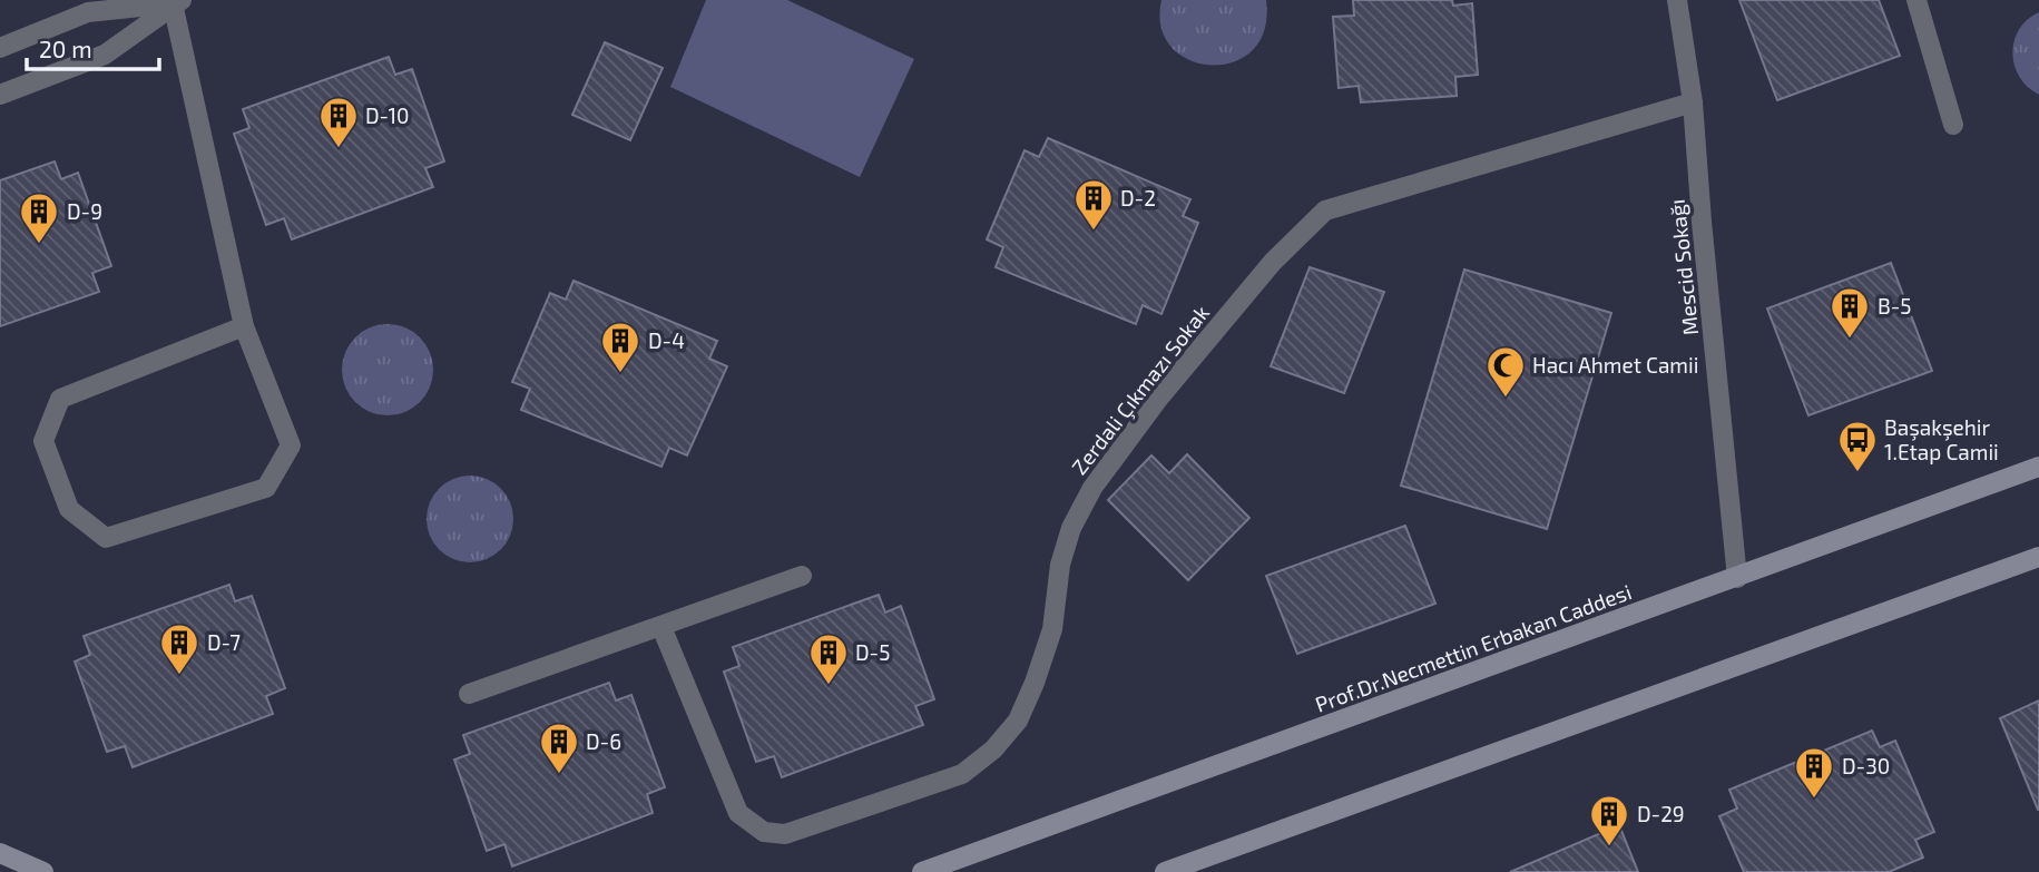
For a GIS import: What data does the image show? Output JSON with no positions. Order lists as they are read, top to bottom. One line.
{"streets":{"main road":["Prof.Dr.Necmettin Erbakan Caddesi"],"street":["Mescid Sokağı","Zerdali Çıkmazı Sokak"]},"crossings":[["Mescid Sokağı","Zerdali Çıkmazı Sokak"],["Mescid Sokağı","Prof.Dr.Necmettin Erbakan Caddesi"]],"places":{"building":["D-10","D-2","D-9","B-5","D-4","D-7","D-5","D-6","D-30","D-29"],"mosque":["Hacı Ahmet Camii"],"bus stop":["Başakşehir 1.Etap Camii"]},"scale_bar":"20 m"}
